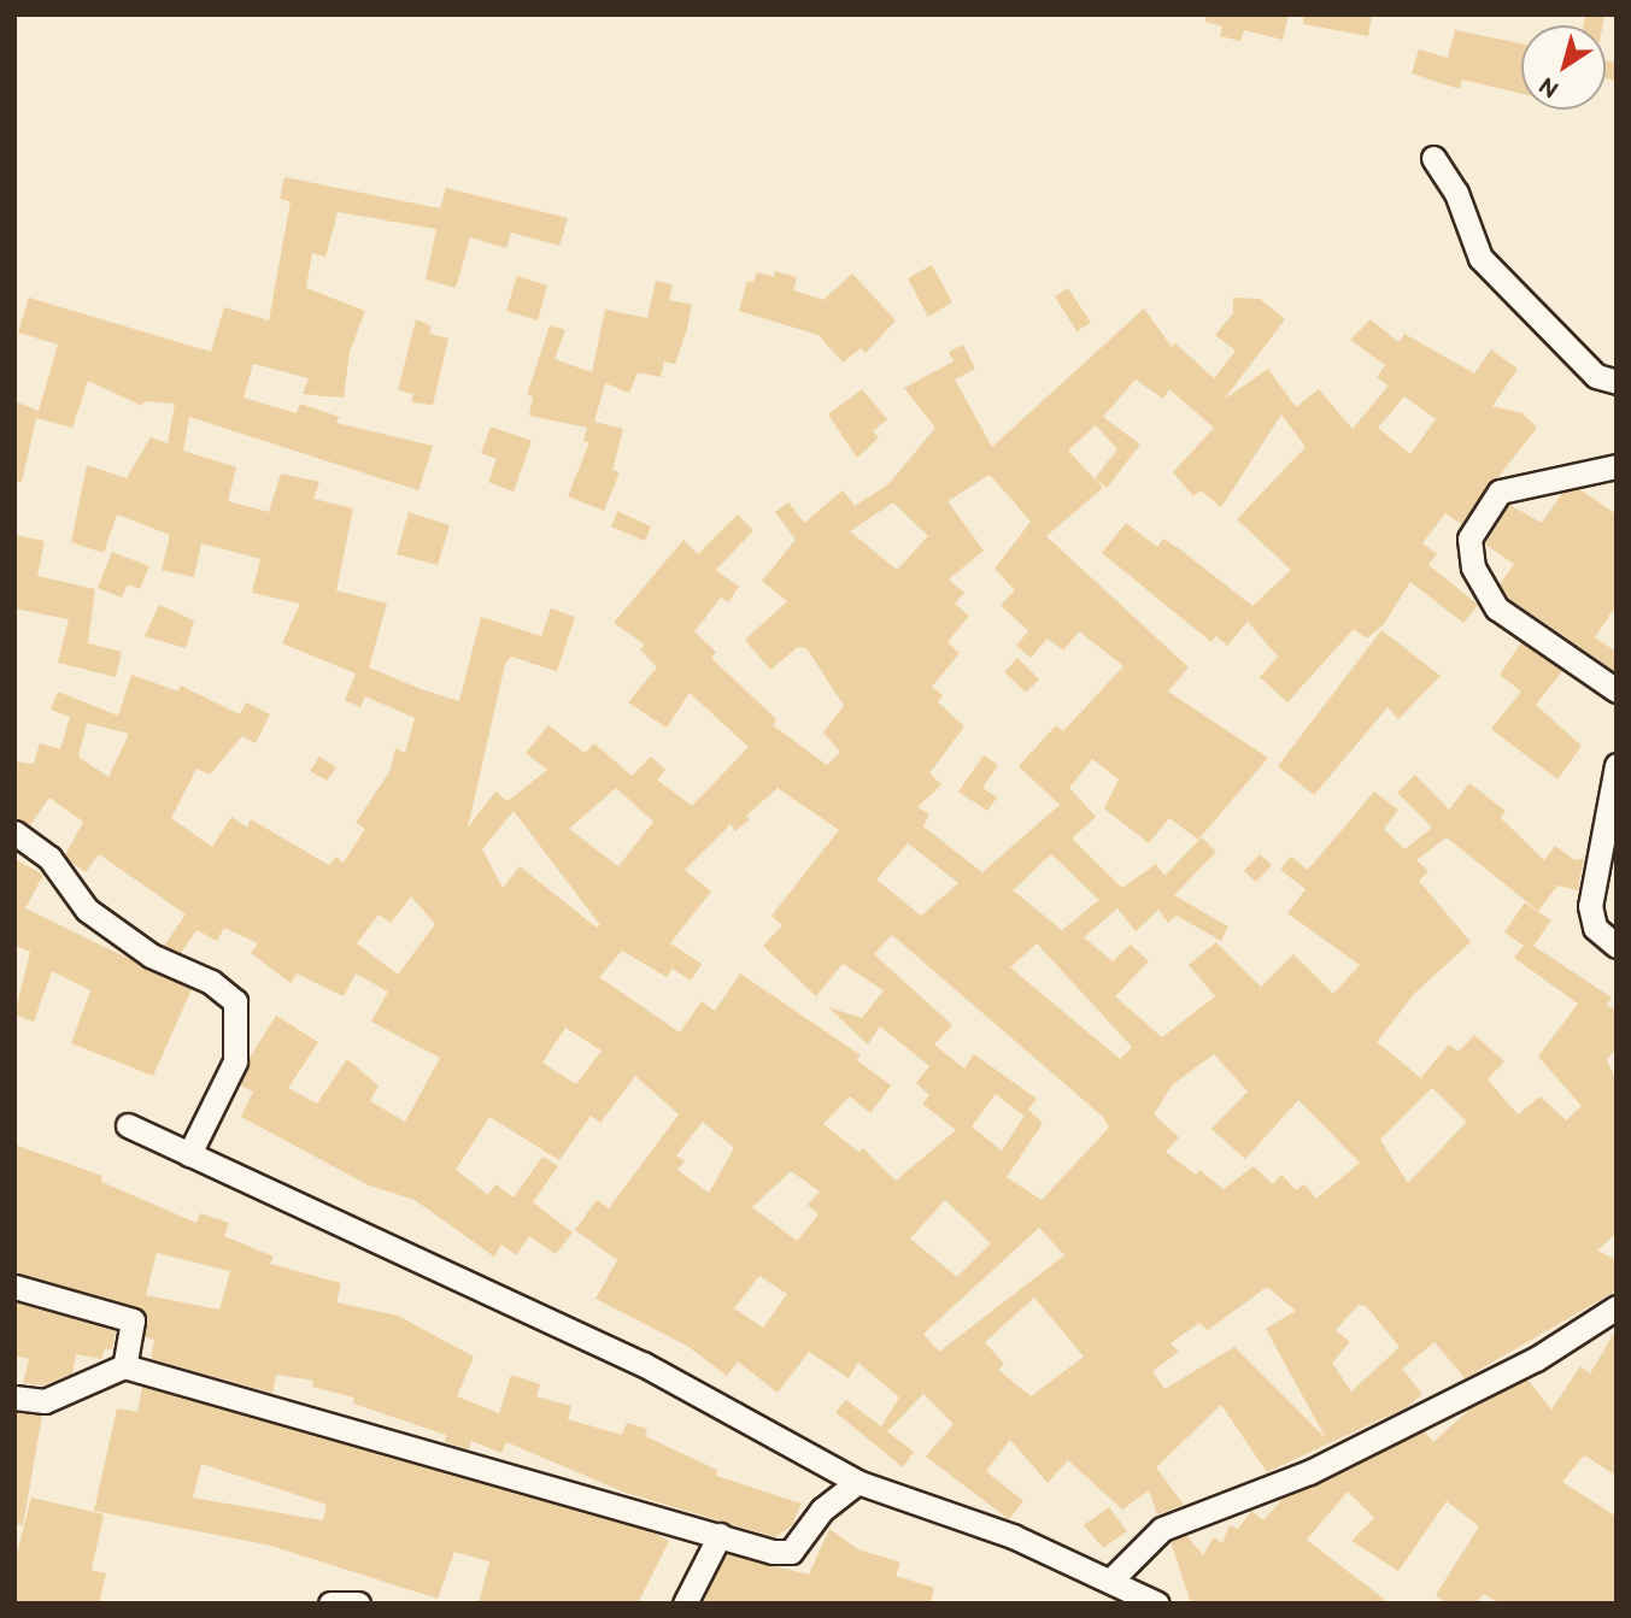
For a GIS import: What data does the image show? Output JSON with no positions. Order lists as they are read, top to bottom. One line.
{"north":"bottom left"}
